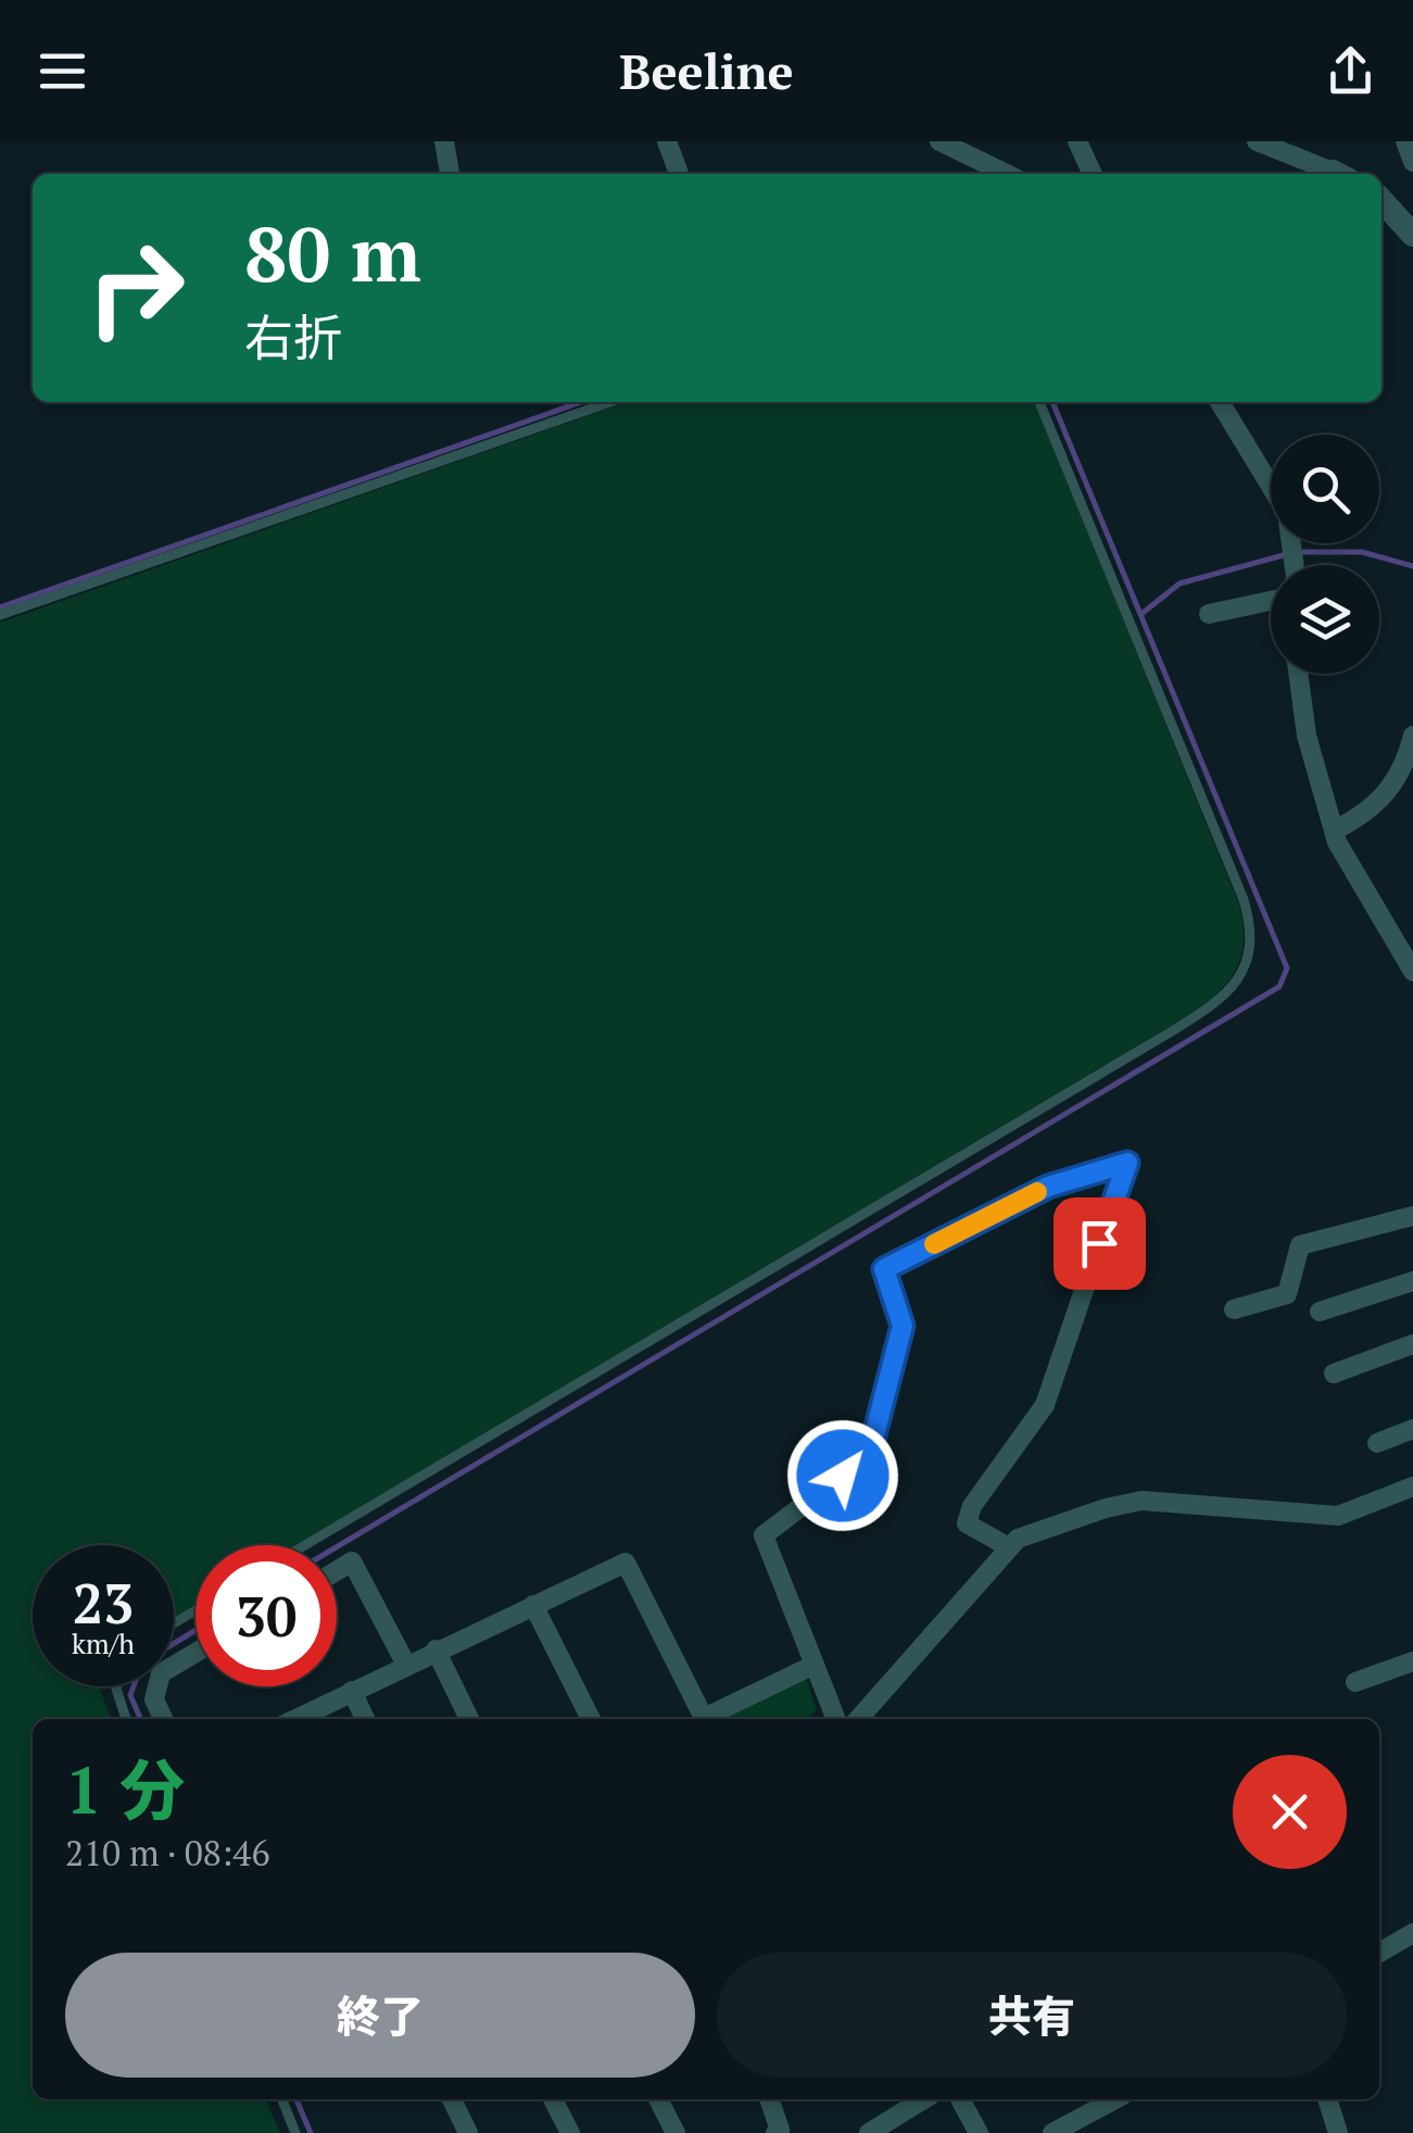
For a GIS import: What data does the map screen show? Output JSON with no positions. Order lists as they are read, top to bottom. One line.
{"page":{"header":"Beeline","turn":["80 m","右折"],"speed":"23 km/h","limit":"30","heading":["1 分","210 m · 08:46"],"buttons":["終了","共有"]}}
